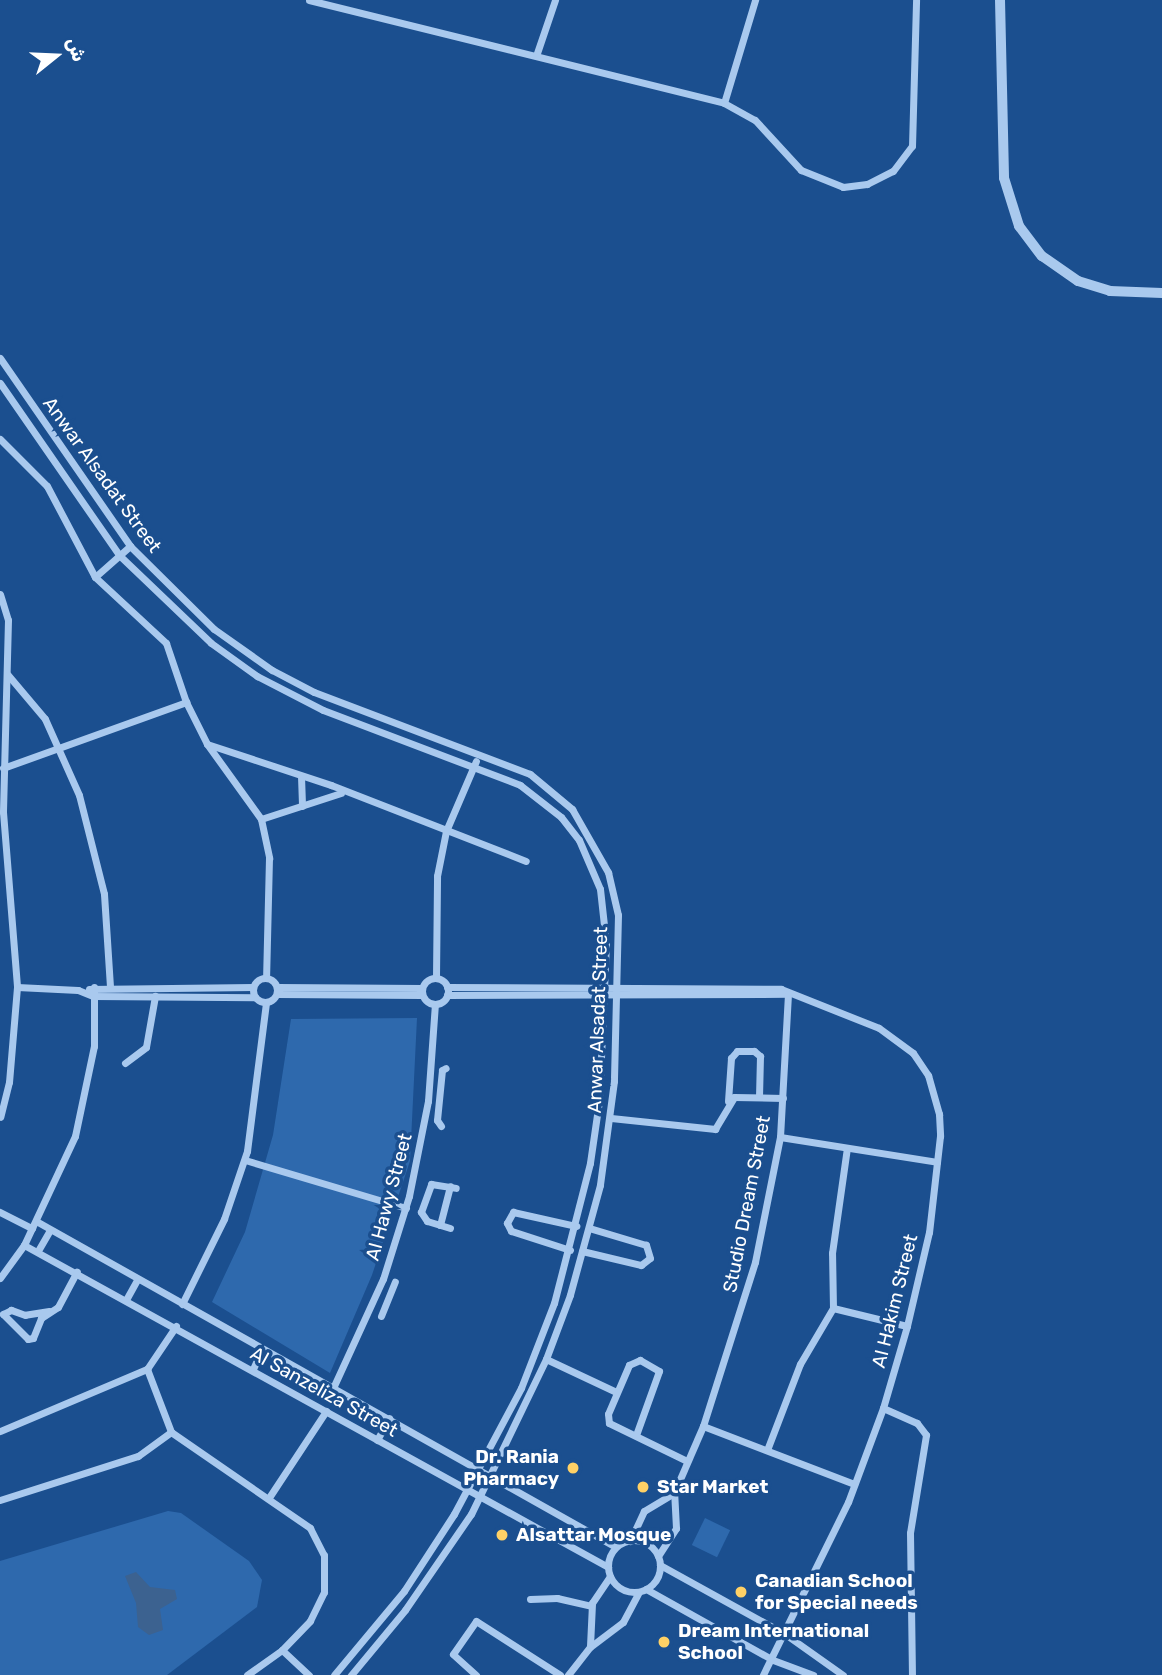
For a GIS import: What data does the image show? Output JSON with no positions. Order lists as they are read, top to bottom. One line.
{"streets":{"street":["Anwar Alsadat Street","Al Hawy Street","Studio Dream Street","Al Hakim Street","Al Sanzeliza Street"]},"crossings":[["Anwar Alsadat Street","Al Sanzeliza Street"],["Al Hawy Street","Al Sanzeliza Street"],["Studio Dream Street","Al Hakim Street"],["Studio Dream Street","Al Sanzeliza Street"]],"places":["Dr. Rania Pharmacy","Star Market","Alsattar Mosque","Canadian School for Special needs","Dream International School"],"north":"right"}
